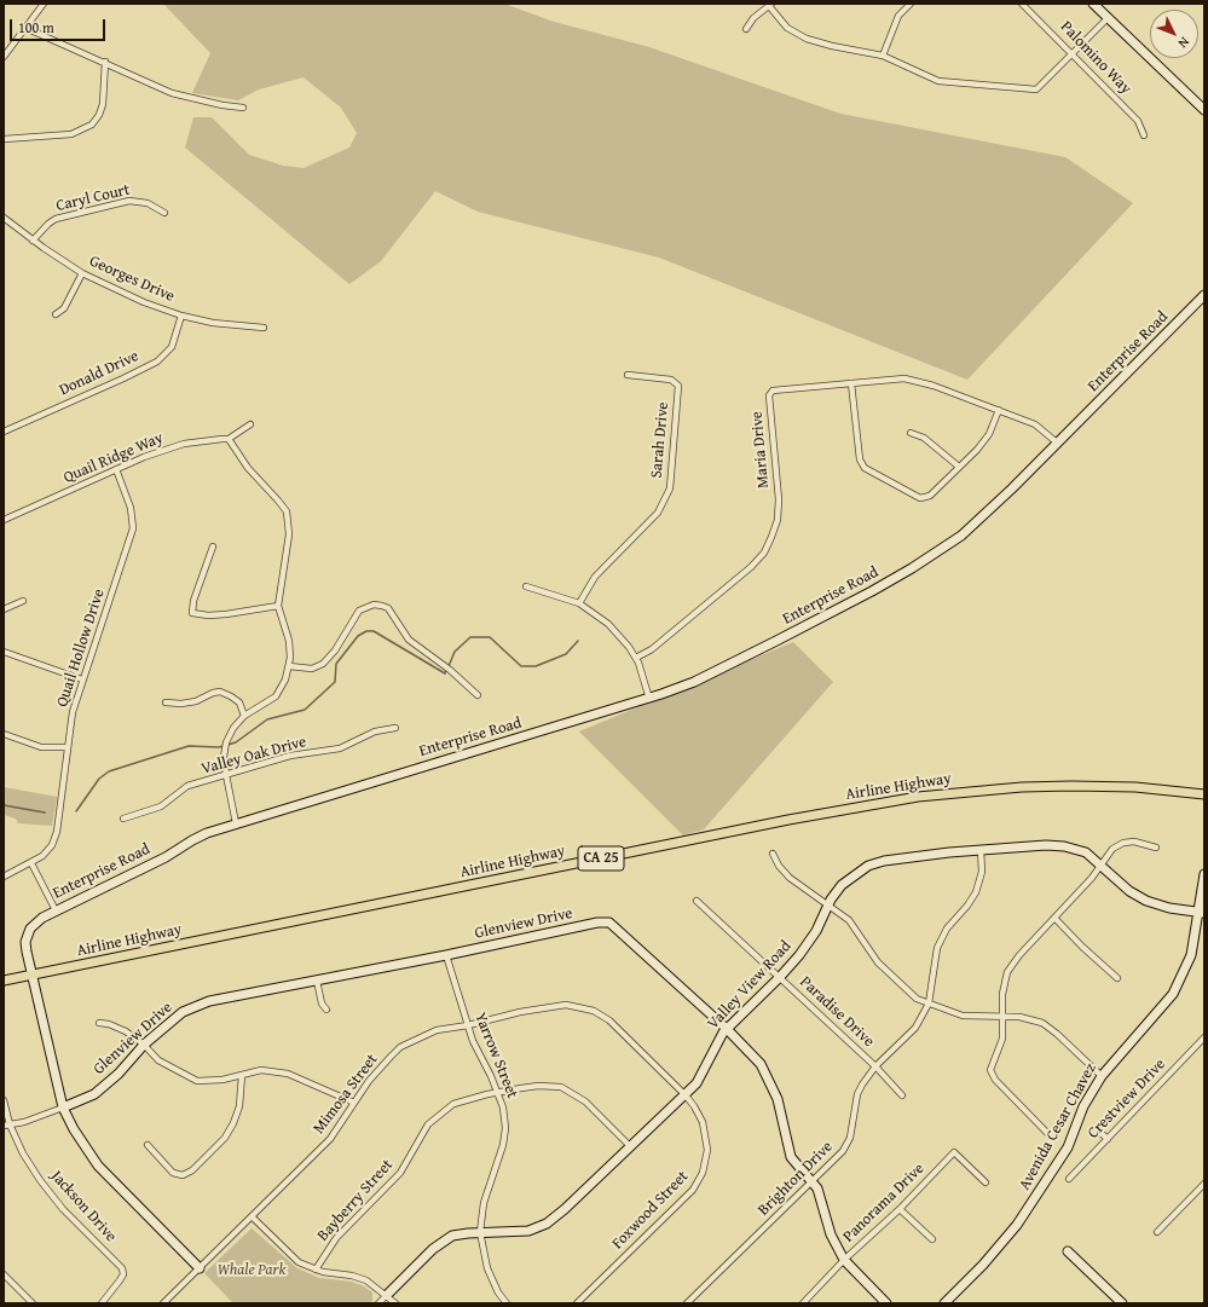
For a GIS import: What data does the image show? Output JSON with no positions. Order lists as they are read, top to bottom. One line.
{"streets":{"main road":["Airline Highway","CA 25"],"street":["Palomino Way","Caryl Court","Georges Drive","Enterprise Road","Donald Drive","Sarah Drive","Maria Drive","Quail Ridge Way","Quail Hollow Drive","Valley Oak Drive","Glenview Drive","Valley View Road","Paradise Drive","Yarrow Street","Mimosa Street","Crestview Drive","Avenida Cesar Chavez","Brighton Drive","Bayberry Street","Panorama Drive","Jackson Drive","Foxwood Street"]},"crossings":[["Caryl Court","Georges Drive"],["Georges Drive","Donald Drive"],["Enterprise Road","Maria Drive"],["Enterprise Road","Airline Highway"],["Enterprise Road","Glenview Drive"],["Enterprise Road","Mimosa Street"],["Quail Ridge Way","Quail Hollow Drive"],["Glenview Drive","Valley View Road"],["Glenview Drive","Yarrow Street"],["Glenview Drive","Brighton Drive"],["Glenview Drive","Panorama Drive"],["Glenview Drive","Jackson Drive"],["Valley View Road","Paradise Drive"],["Valley View Road","Yarrow Street"],["Valley View Road","Mimosa Street"],["Valley View Road","Avenida Cesar Chavez"],["Valley View Road","Brighton Drive"],["Valley View Road","Bayberry Street"],["Valley View Road","Foxwood Street"],["Paradise Drive","Brighton Drive"],["Yarrow Street","Mimosa Street"],["Yarrow Street","Bayberry Street"],["Mimosa Street","Foxwood Street"]],"parks":["Whale Park"],"scale_bar":"100 m","north":"bottom right"}
